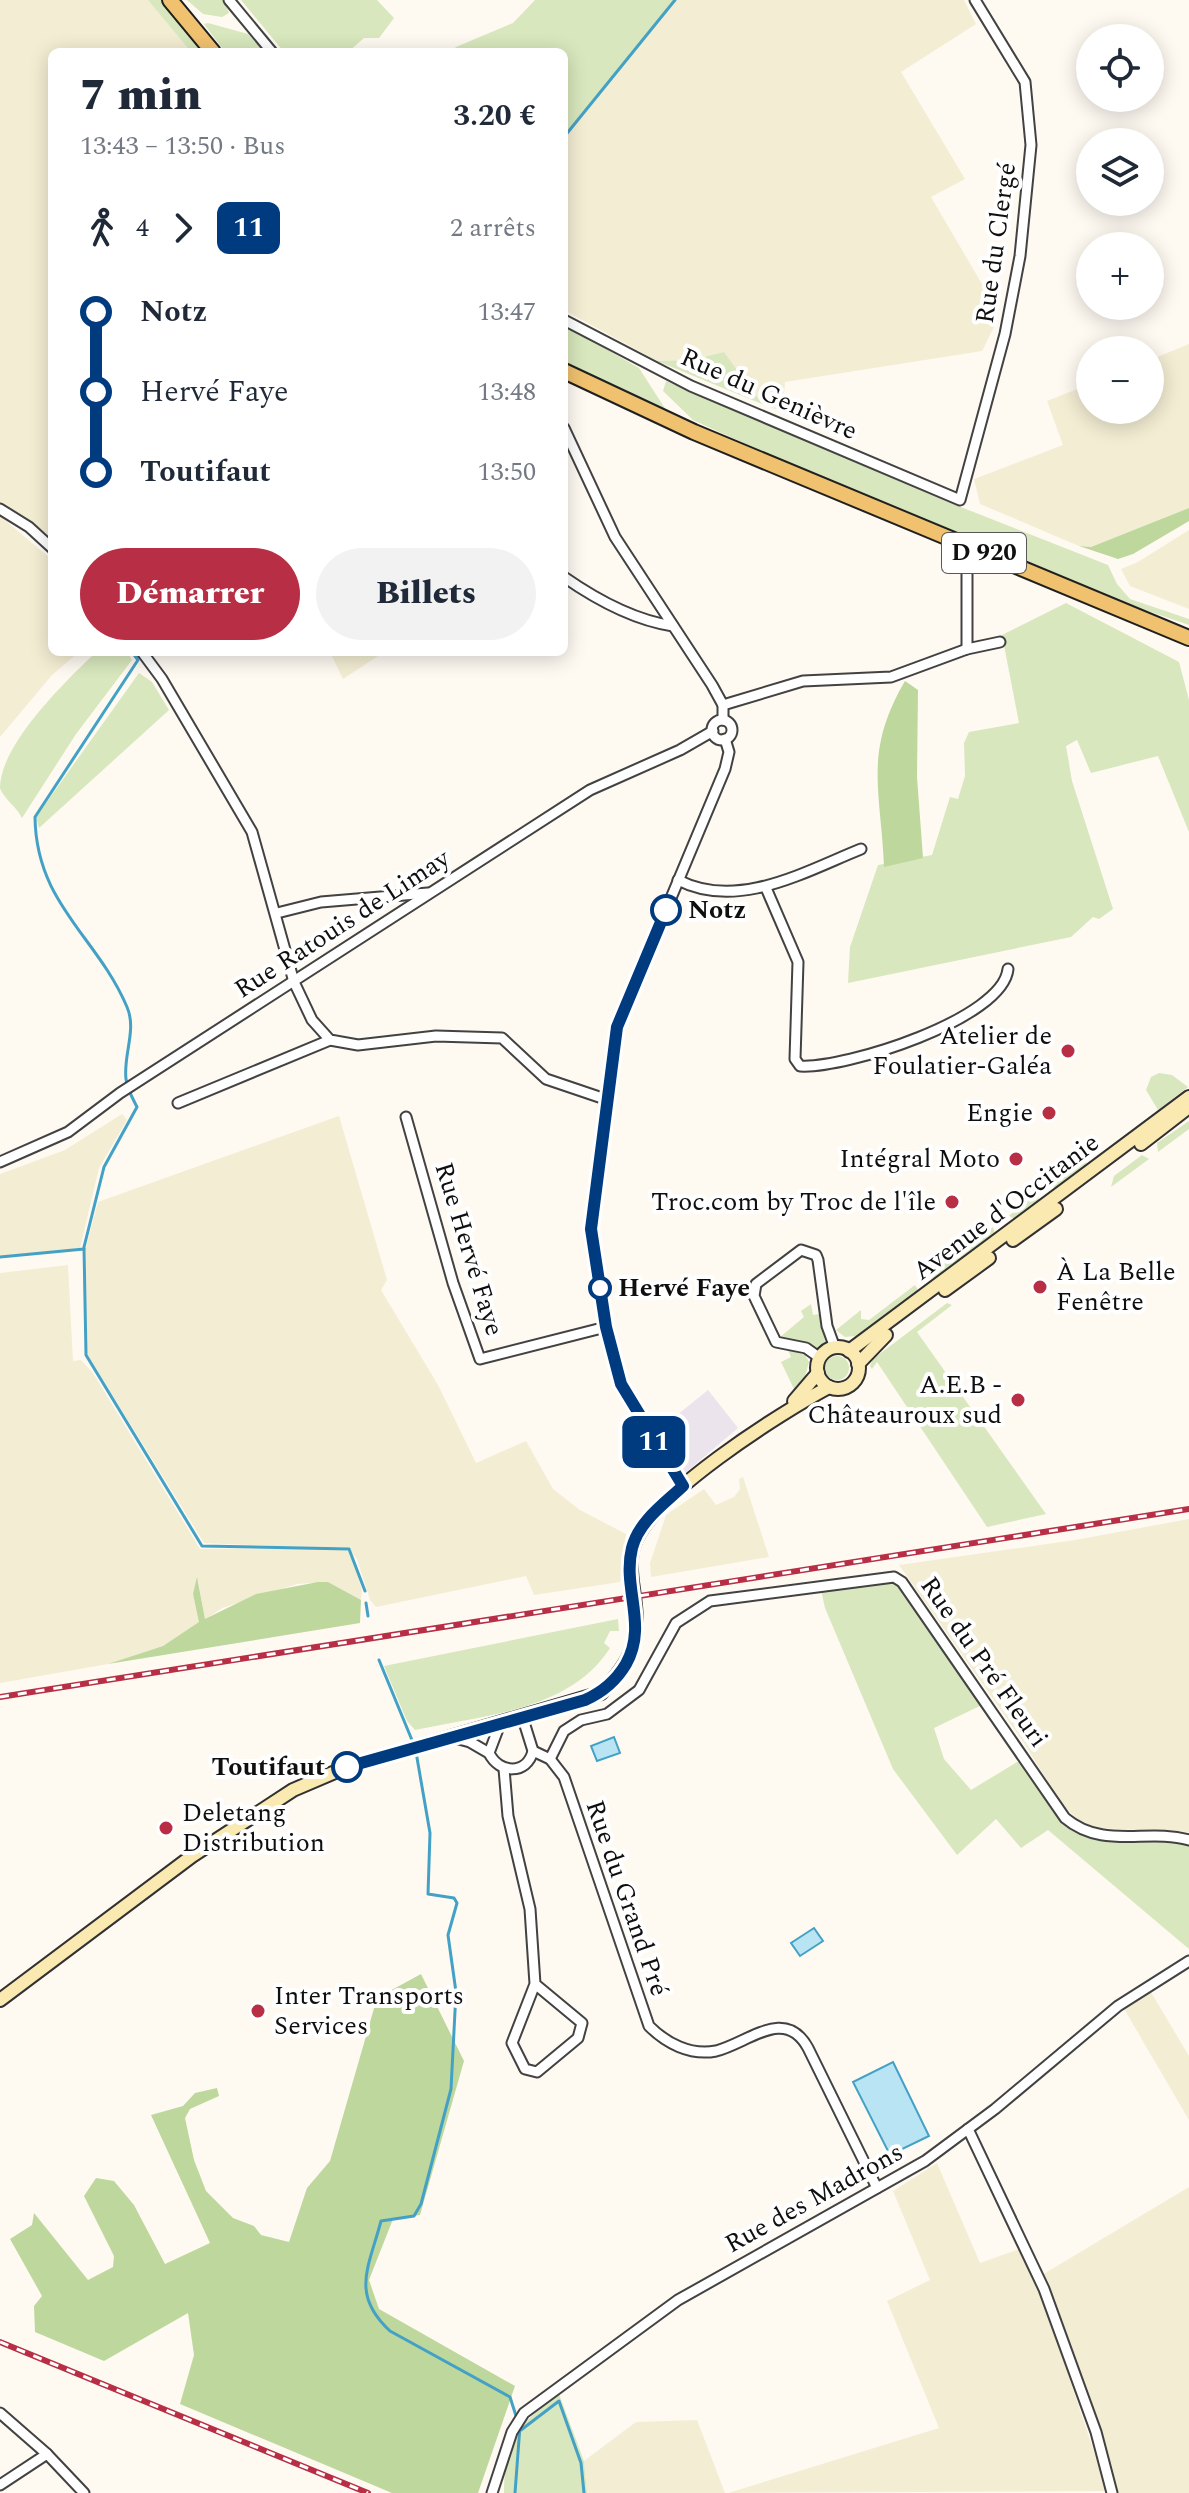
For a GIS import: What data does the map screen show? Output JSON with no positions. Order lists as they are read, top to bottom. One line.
{"streets":{"main road":["D 920","Avenue d'Occitanie"],"street":["Rue du Clergé","Rue du Genièvre","Rue Ratouis de Limay","Rue Hervé Faye","Rue du Pré Fleuri","Rue du Grand Pré","Rue des Madrons"]},"crossings":[["Rue du Clergé","Rue du Genièvre"],["Rue du Pré Fleuri","Rue du Grand Pré"],["Rue du Grand Pré","Rue des Madrons"]],"places":["Notz","Atelier de Foulatier-Galéa","Engie","Intégral Moto","Troc.com by Troc de l'île","À La Belle Fenêtre","Hervé Faye","A.E.B - Châteauroux sud","Toutifaut","Deletang Distribution","Inter Transports Services"],"lines":["bus line 11"],"page":{"on_map":"11","map_buttons":["+","−"],"heading":["7 min","13:43 – 13:50 · Bus","3.20 €"],"legs":["4","11","2 arrêts"],"list":[{"name":"Notz","value":"13:47"},{"name":"Hervé Faye","value":"13:48"},{"name":"Toutifaut","value":"13:50"}],"buttons":["Démarrer","Billets"]}}
